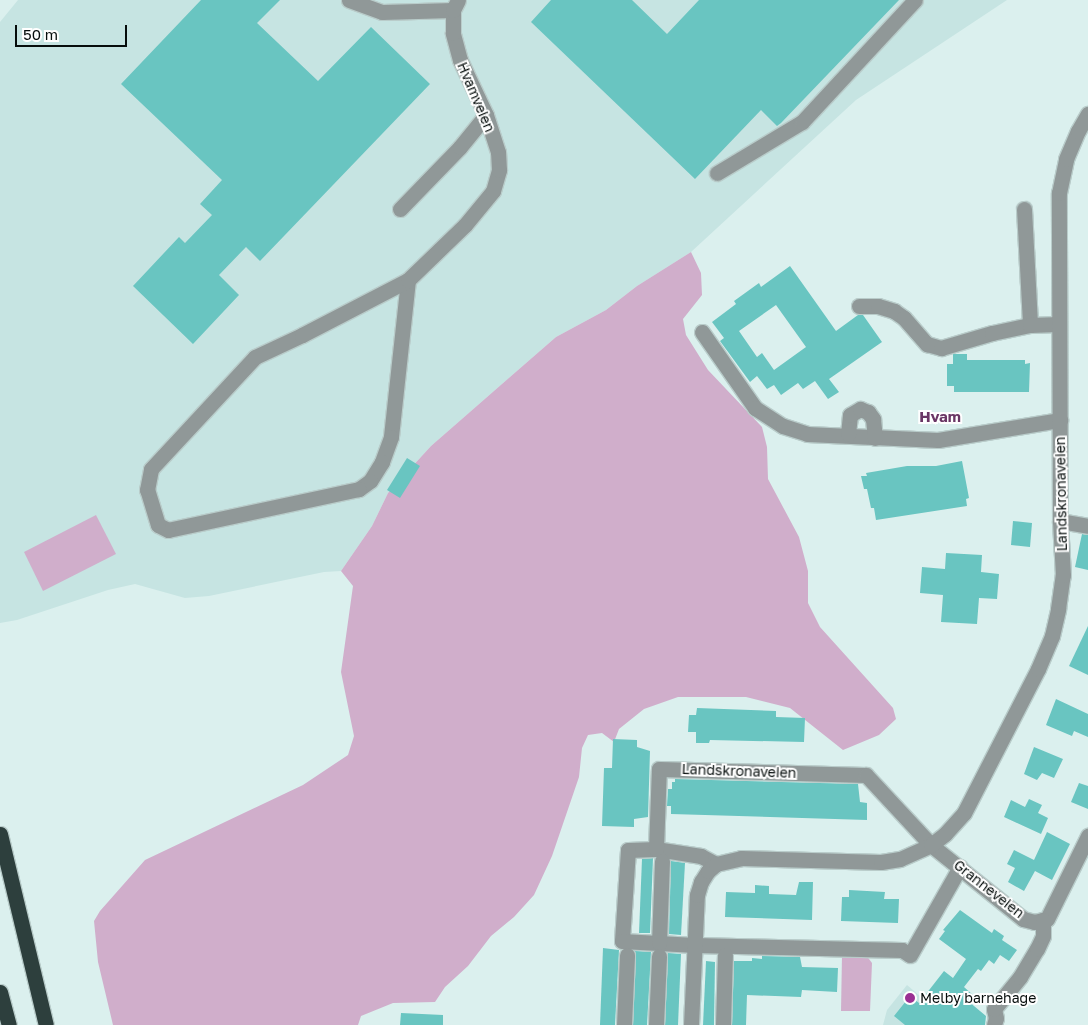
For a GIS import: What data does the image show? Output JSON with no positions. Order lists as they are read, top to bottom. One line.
{"streets":{"street":["Hvamveien","Landskronaveien","Granneveien"]},"crossings":[["Landskronaveien","Granneveien"]],"districts":["Hvam"],"places":["Melby barnehage"],"scale_bar":"50 m"}
